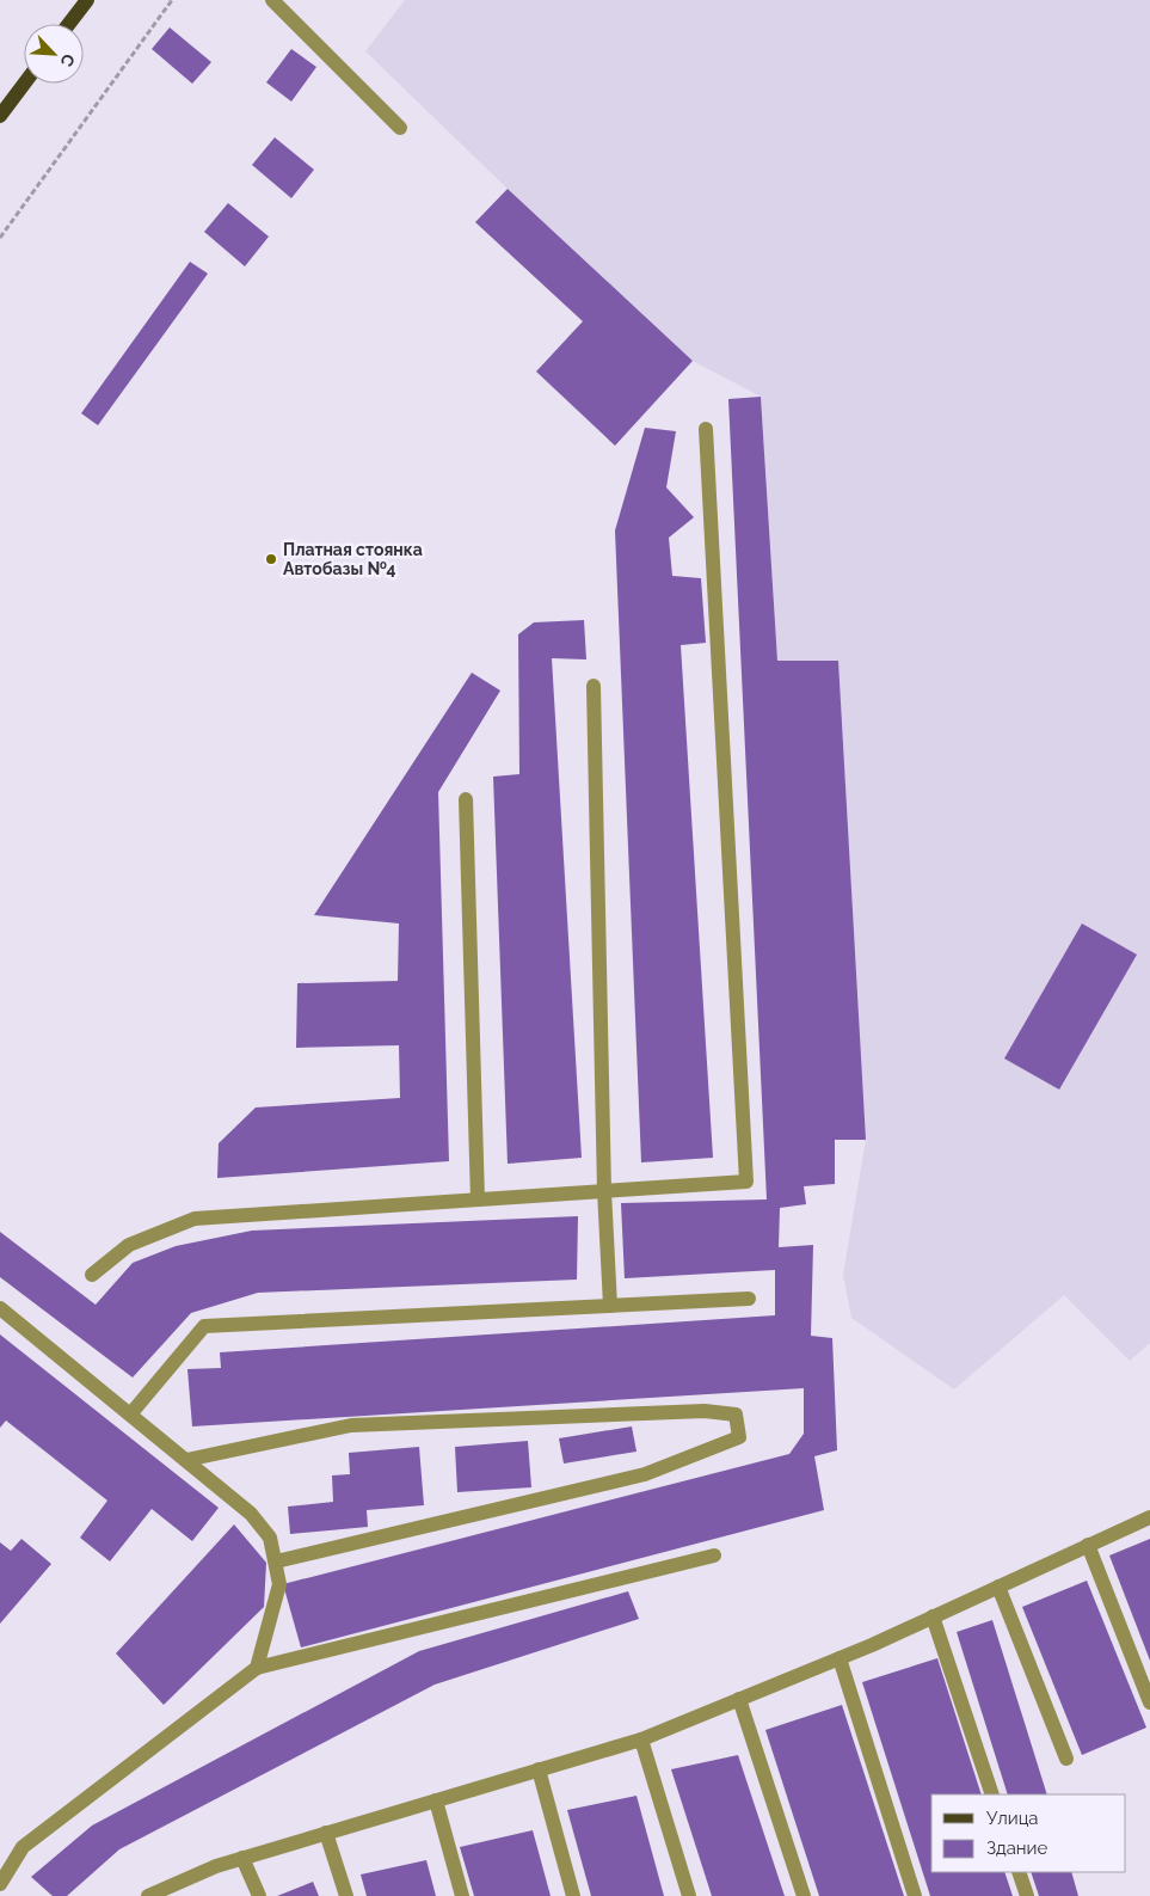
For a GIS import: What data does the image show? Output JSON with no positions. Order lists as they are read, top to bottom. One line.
{"places":["Платная стоянка Автобазы №4"],"legend":["Улица","Здание"],"north":"bottom right"}
